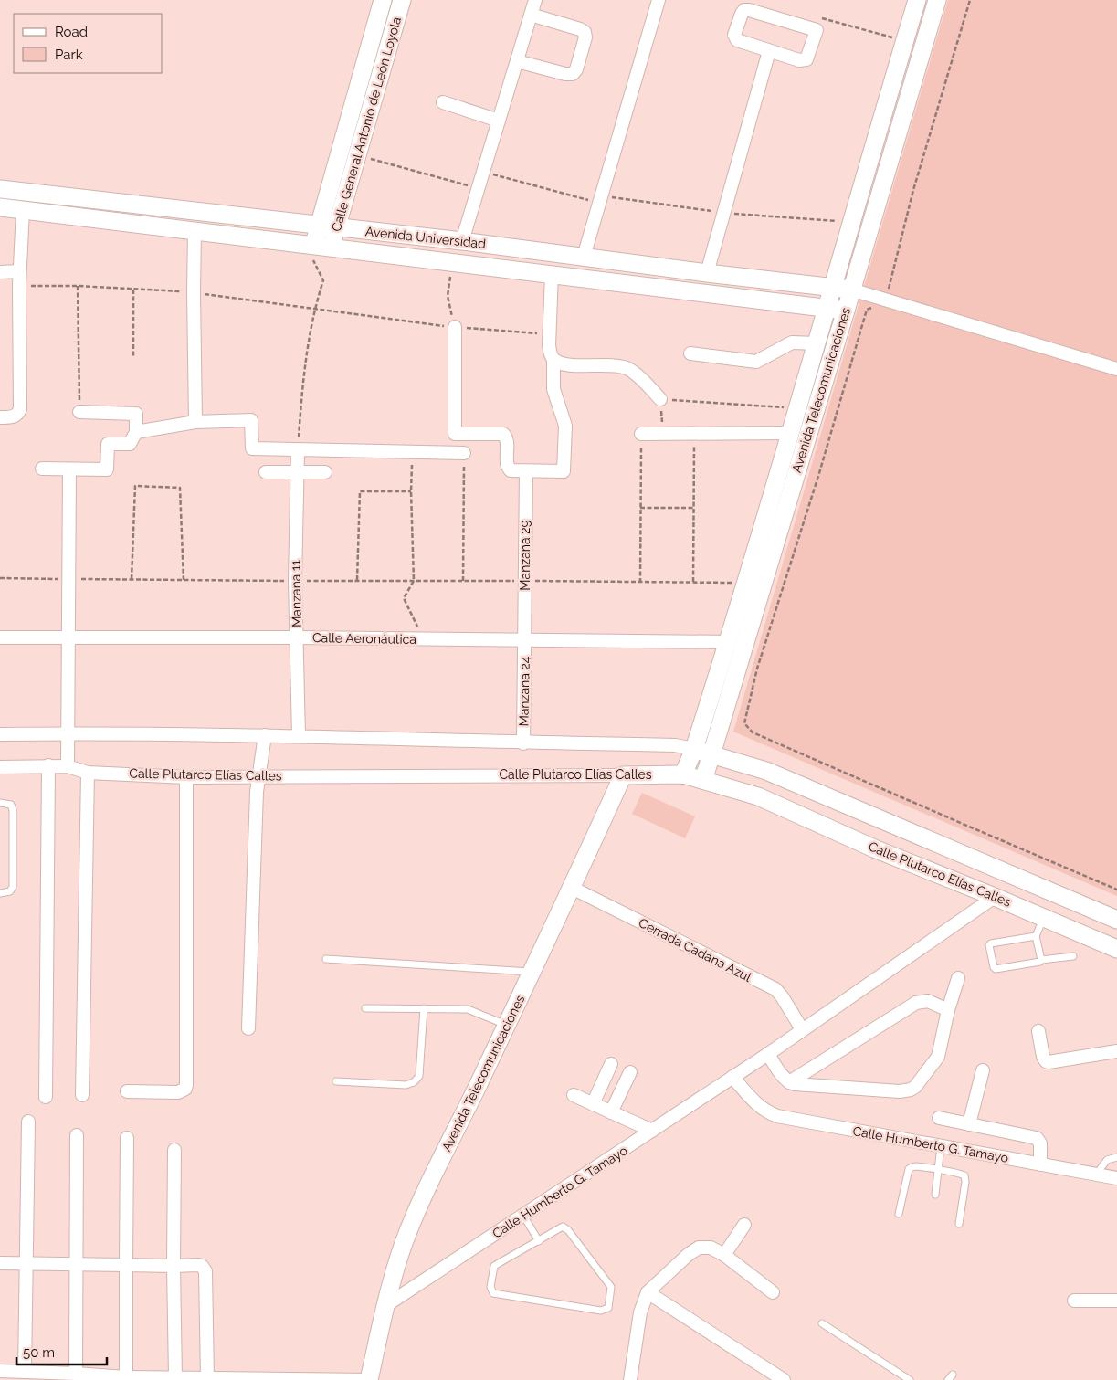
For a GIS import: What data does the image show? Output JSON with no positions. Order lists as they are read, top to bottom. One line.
{"streets":{"street":["Calle General Antonio de León Loyola","Avenida Universidad","Avenida Telecomunicaciones","Manzana 29","Manzana 11","Calle Aeronáutica","Manzana 24","Calle Plutarco Elías Calles","Cerrada Cadána Azul","Calle Humberto G. Tamayo"]},"crossings":[["Calle General Antonio de León Loyola","Avenida Universidad"],["Avenida Universidad","Avenida Telecomunicaciones"],["Avenida Telecomunicaciones","Calle Aeronáutica"],["Avenida Telecomunicaciones","Calle Plutarco Elías Calles"],["Avenida Telecomunicaciones","Cerrada Cadána Azul"],["Avenida Telecomunicaciones","Calle Humberto G. Tamayo"],["Manzana 29","Calle Aeronáutica"],["Manzana 29","Manzana 24"],["Manzana 11","Calle Aeronáutica"],["Manzana 11","Calle Plutarco Elías Calles"],["Calle Aeronáutica","Manzana 24"],["Manzana 24","Calle Plutarco Elías Calles"],["Calle Plutarco Elías Calles","Calle Humberto G. Tamayo"],["Cerrada Cadána Azul","Calle Humberto G. Tamayo"]],"legend":["Road","Park"],"scale_bar":"50 m"}
